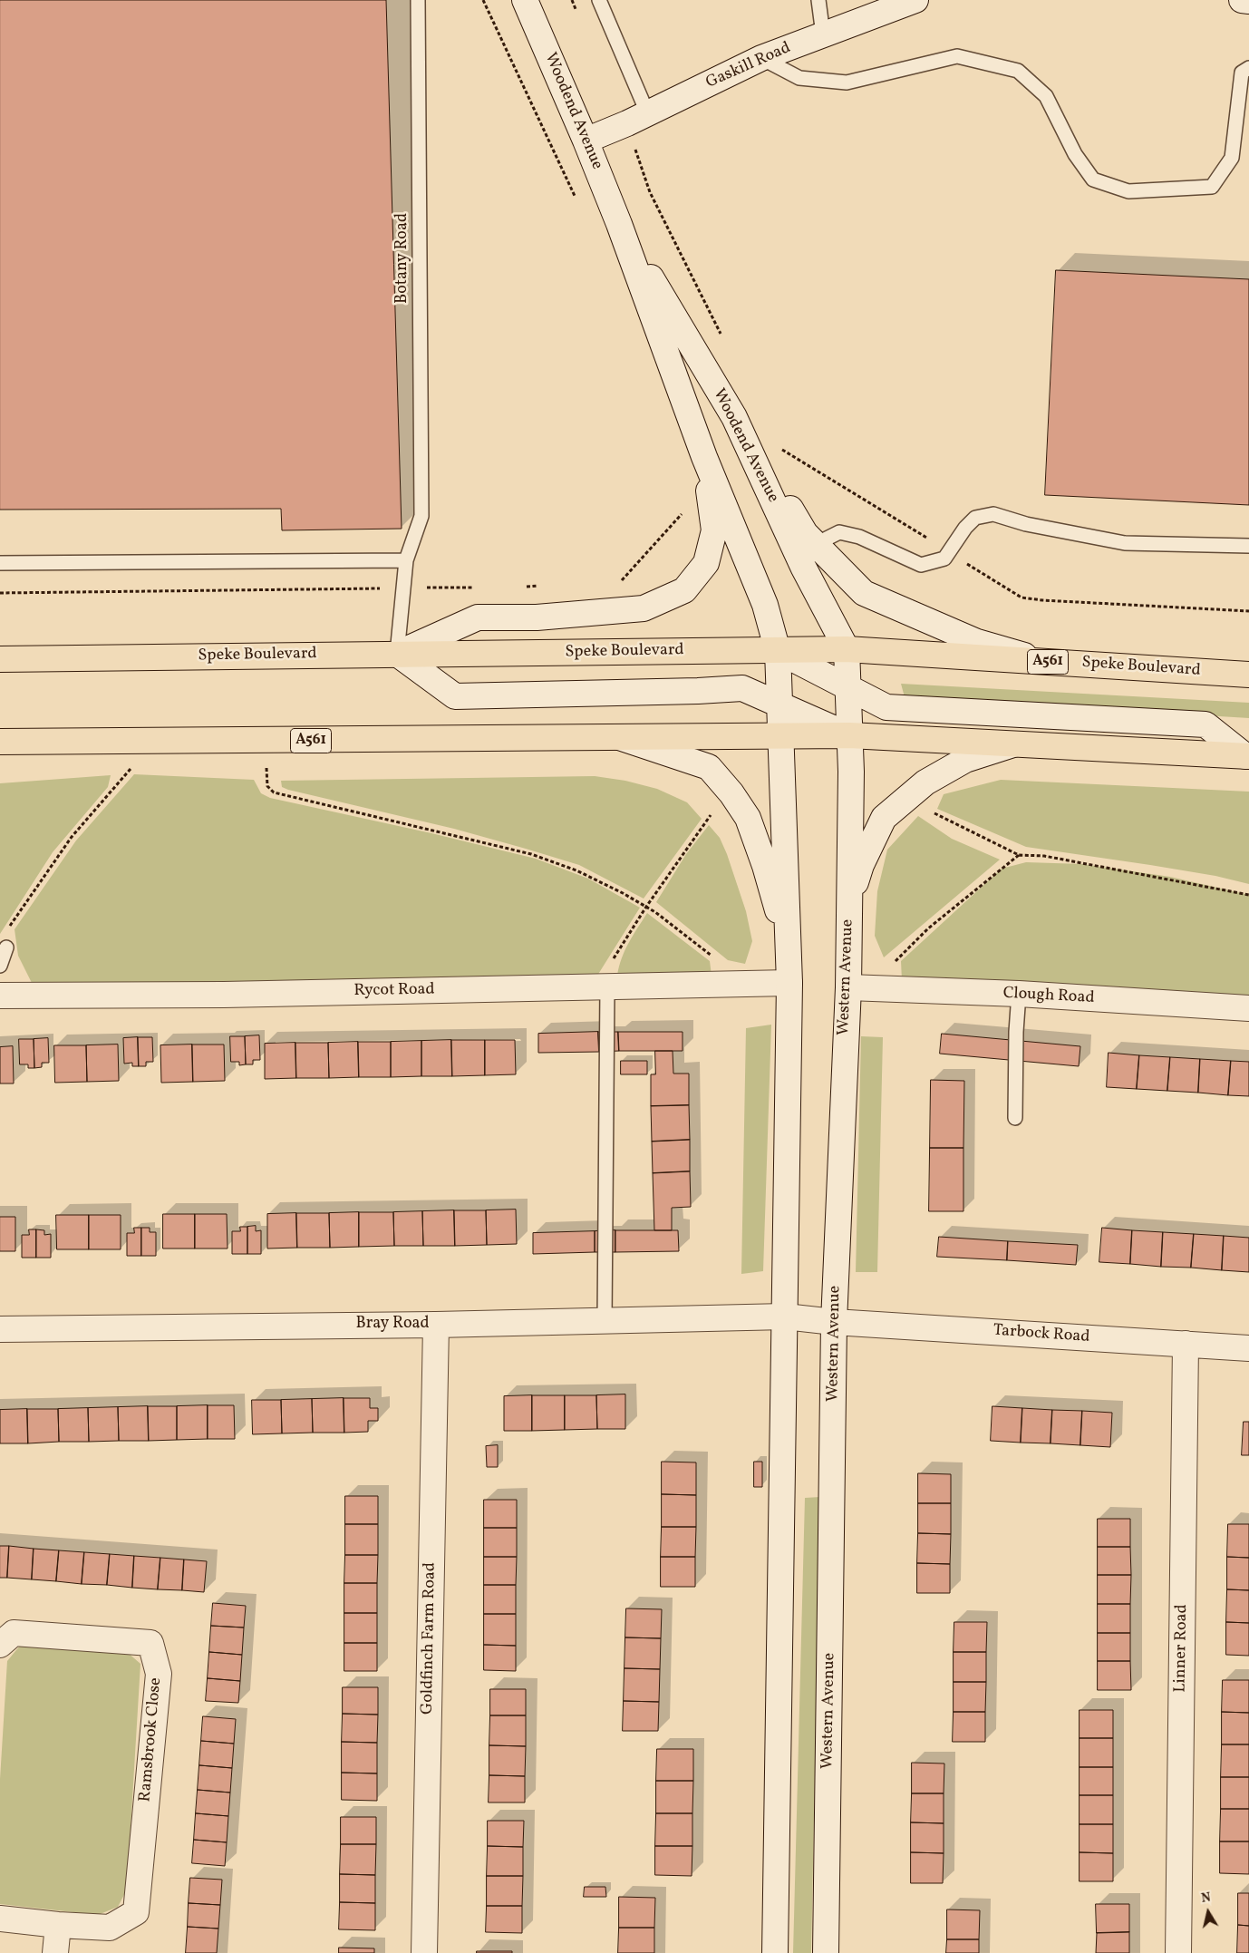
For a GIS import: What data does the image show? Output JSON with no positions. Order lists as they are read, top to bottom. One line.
{"streets":{"highway":["Speke Boulevard","A561"],"street":["Gaskill Road","Woodend Avenue","Western Avenue","Rycot Road","Clough Road","Bray Road","Tarbock Road","Goldfinch Farm Road","Linner Road","Ramsbrook Close"],"lane":["Botany Road"]},"crossings":[["Gaskill Road","Woodend Avenue"],["Woodend Avenue","Speke Boulevard"],["Woodend Avenue","A561"],["Woodend Avenue","Western Avenue"],["Botany Road","Speke Boulevard"],["Botany Road","A561"],["Speke Boulevard","A561"],["Speke Boulevard","Western Avenue"],["A561","Western Avenue"],["Western Avenue","Clough Road"],["Western Avenue","Tarbock Road"],["Bray Road","Tarbock Road"],["Bray Road","Goldfinch Farm Road"],["Tarbock Road","Linner Road"]],"north":"top"}
